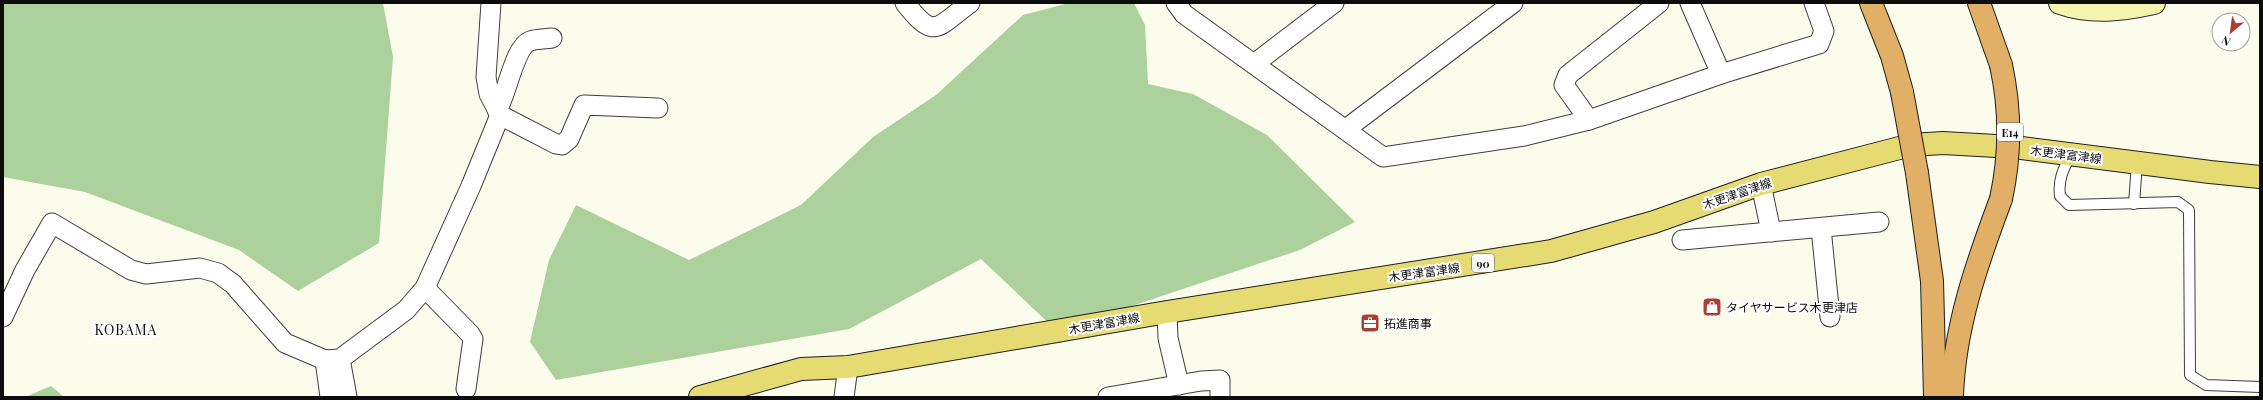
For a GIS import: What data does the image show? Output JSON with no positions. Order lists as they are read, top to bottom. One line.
{"streets":{"highway":["E14"],"main road":["木更津富津線","90"]},"districts":["KOBAMA"],"places":{"shop":["タイヤサービス木更津店"],"office":["拓進商事"]},"north":"bottom left"}
